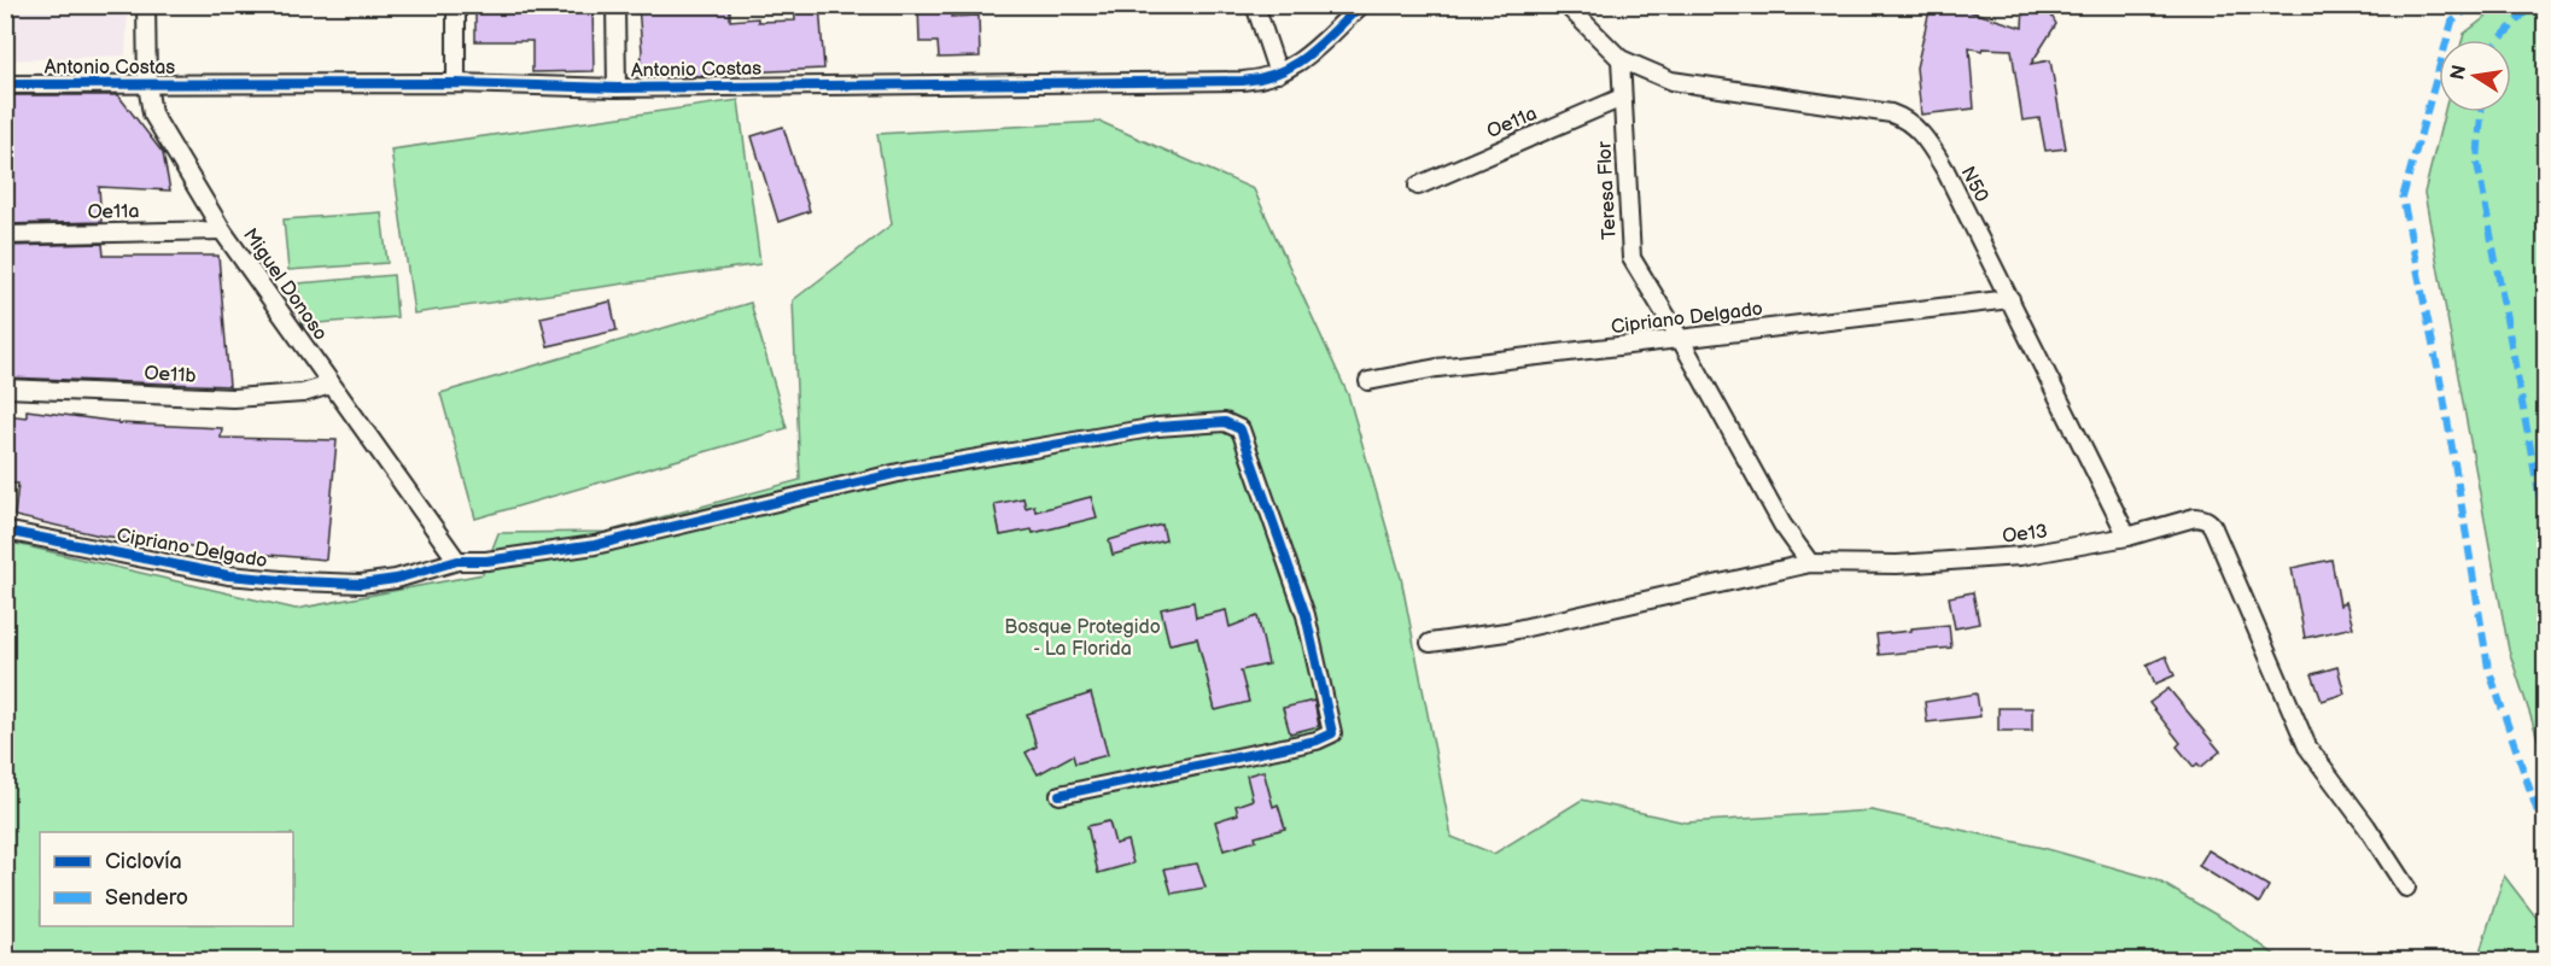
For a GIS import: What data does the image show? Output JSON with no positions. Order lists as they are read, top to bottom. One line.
{"streets":{"street":["Antonio Costas","Oe11a","N50","Teresa Flor","Miguel Donoso","Cipriano Delgado","Oe11b","Oe13"]},"crossings":[["Antonio Costas","Miguel Donoso"],["Oe11a","Teresa Flor"],["Oe11a","Miguel Donoso"],["N50","Teresa Flor"],["N50","Cipriano Delgado"],["N50","Oe13"],["Teresa Flor","Cipriano Delgado"],["Teresa Flor","Oe13"],["Miguel Donoso","Cipriano Delgado"],["Miguel Donoso","Oe11b"]],"parks":["Bosque Protegido - La Florida"],"legend":["Ciclovía","Sendero"],"north":"left"}
